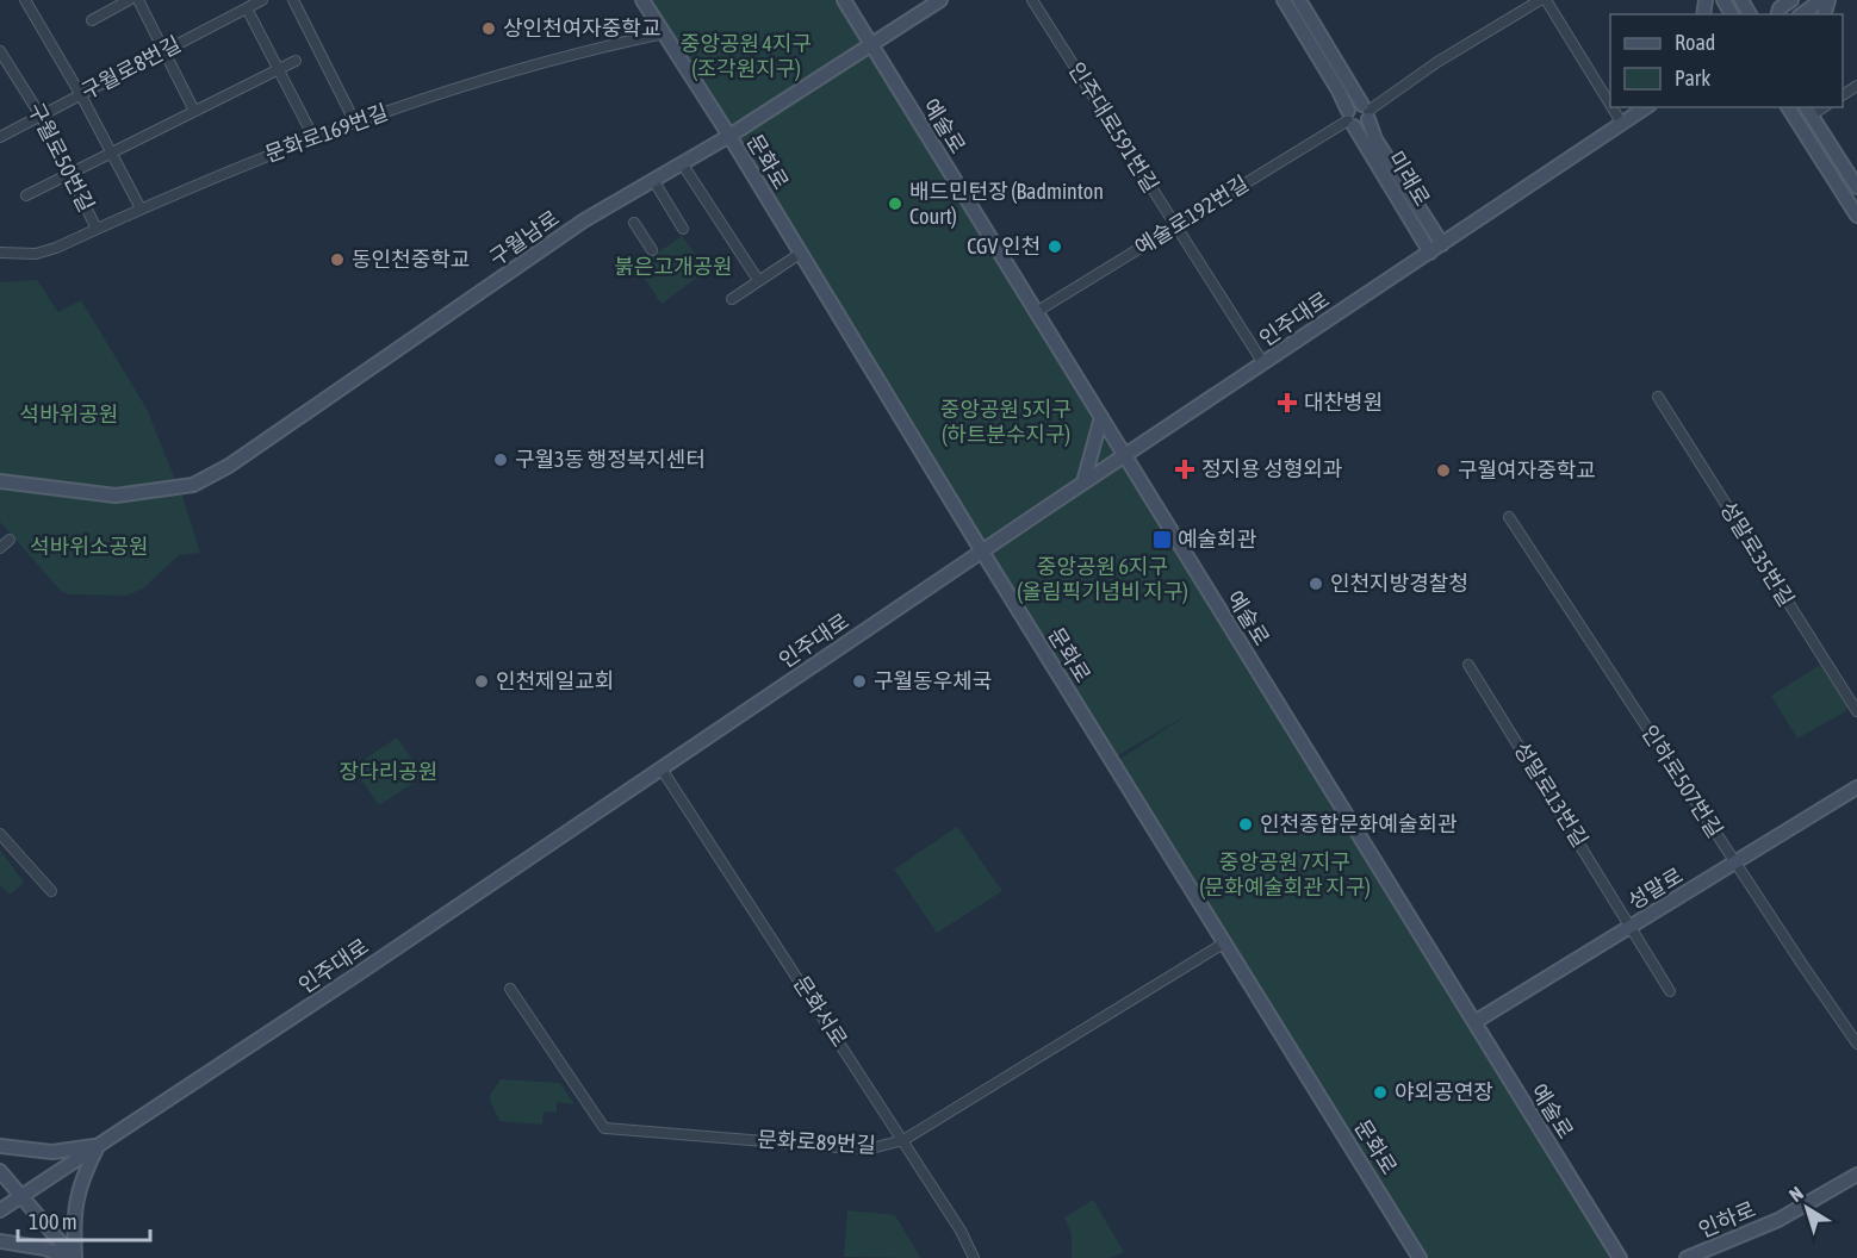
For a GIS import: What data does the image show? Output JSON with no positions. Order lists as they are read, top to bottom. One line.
{"streets":{"main road":["예술로","문화로","미래로","구월남로","인주대로","성말로","인하로"],"street":["구월로8번길","인주대로591번길","문화로169번길","구월로50번길","예술로192번길","성말로35번길","인하로507번길","성말로13번길","문화서로","문화로89번길"]},"crossings":[["구월로8번길","구월로50번길"],["예술로","예술로192번길"],["예술로","구월남로"],["예술로","인주대로"],["예술로","성말로"],["인주대로591번길","예술로192번길"],["인주대로591번길","인주대로"],["문화로169번길","구월로50번길"],["문화로169번길","문화로"],["문화로","구월남로"],["문화로","인주대로"],["문화로","문화로89번길"],["미래로","예술로192번길"],["미래로","인주대로"],["인주대로","문화서로"],["인하로507번길","성말로"],["성말로13번길","성말로"],["문화서로","문화로89번길"]],"parks":["중앙공원 4지구 (조각원지구)","붉은고개공원","중앙공원 5지구 (하트분수지구)","석바위공원","석바위소공원","중앙공원 6지구 (올림픽기념비 지구)","장다리공원","중앙공원 7지구 (문화예술회관 지구)"],"places":{"other":["상인천여자중학교","배드민턴장 (Badminton Court)","CGV 인천","동인천중학교","구월3동 행정복지센터","구월여자중학교","인천지방경찰청","인천제일교회","구월동우체국","인천종합문화예술회관","야외공연장"],"health":["대찬병원","정지용 성형외과"],"transit":["예술회관"]},"legend":["Road","Park"],"scale_bar":"100 m","north":"top left"}
